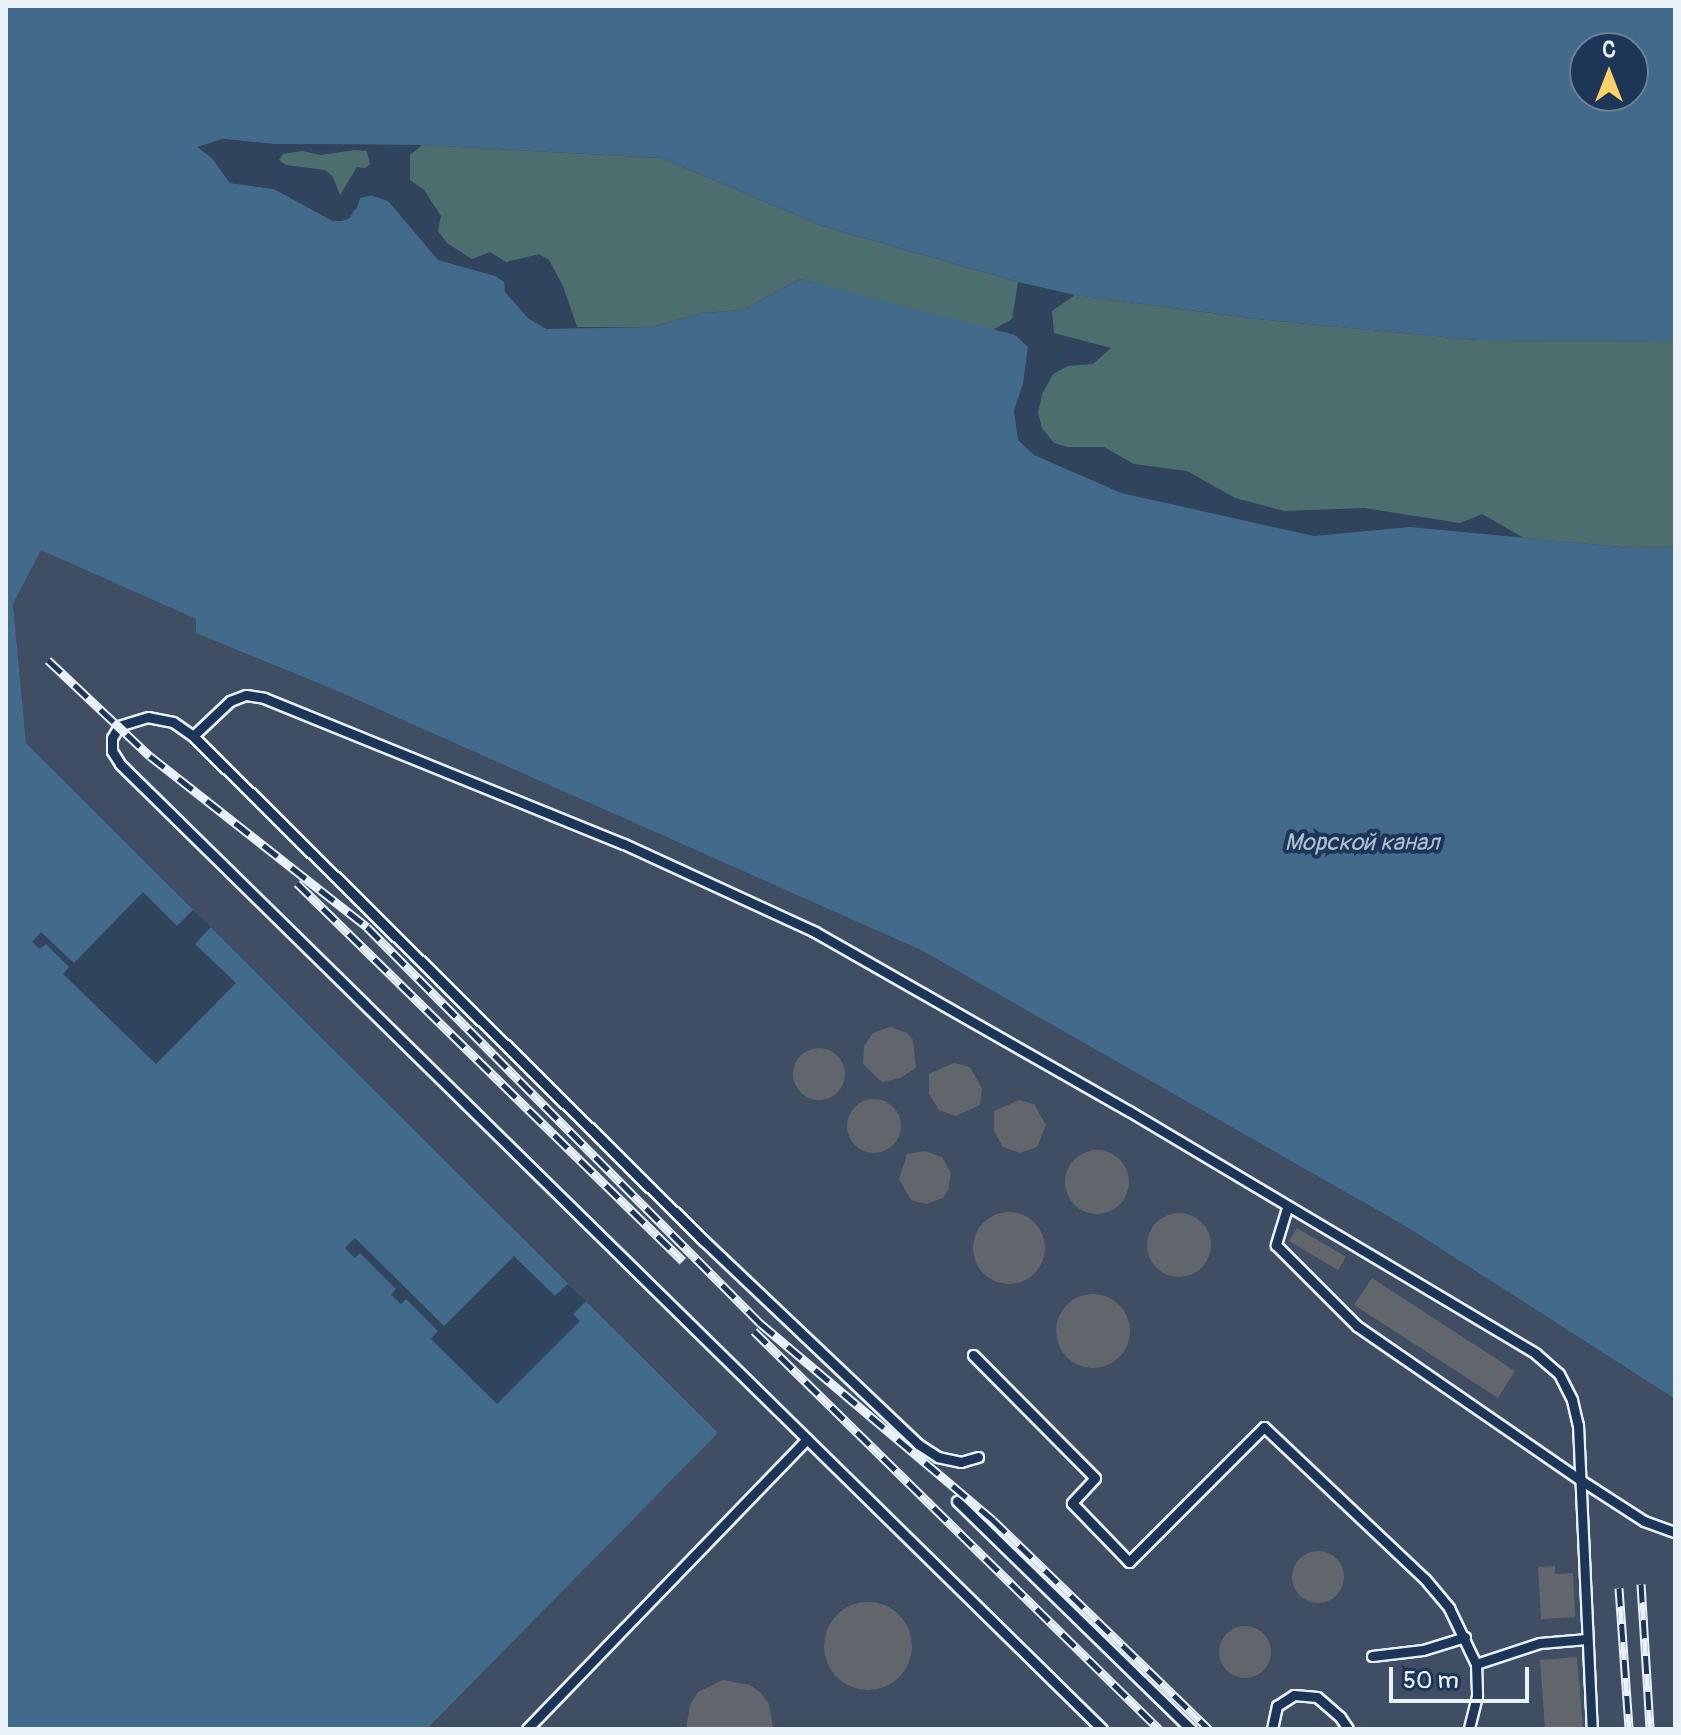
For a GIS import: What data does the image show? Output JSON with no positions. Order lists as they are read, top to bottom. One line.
{"water":["Морской канал"],"scale_bar":"50 m","north":"top"}
